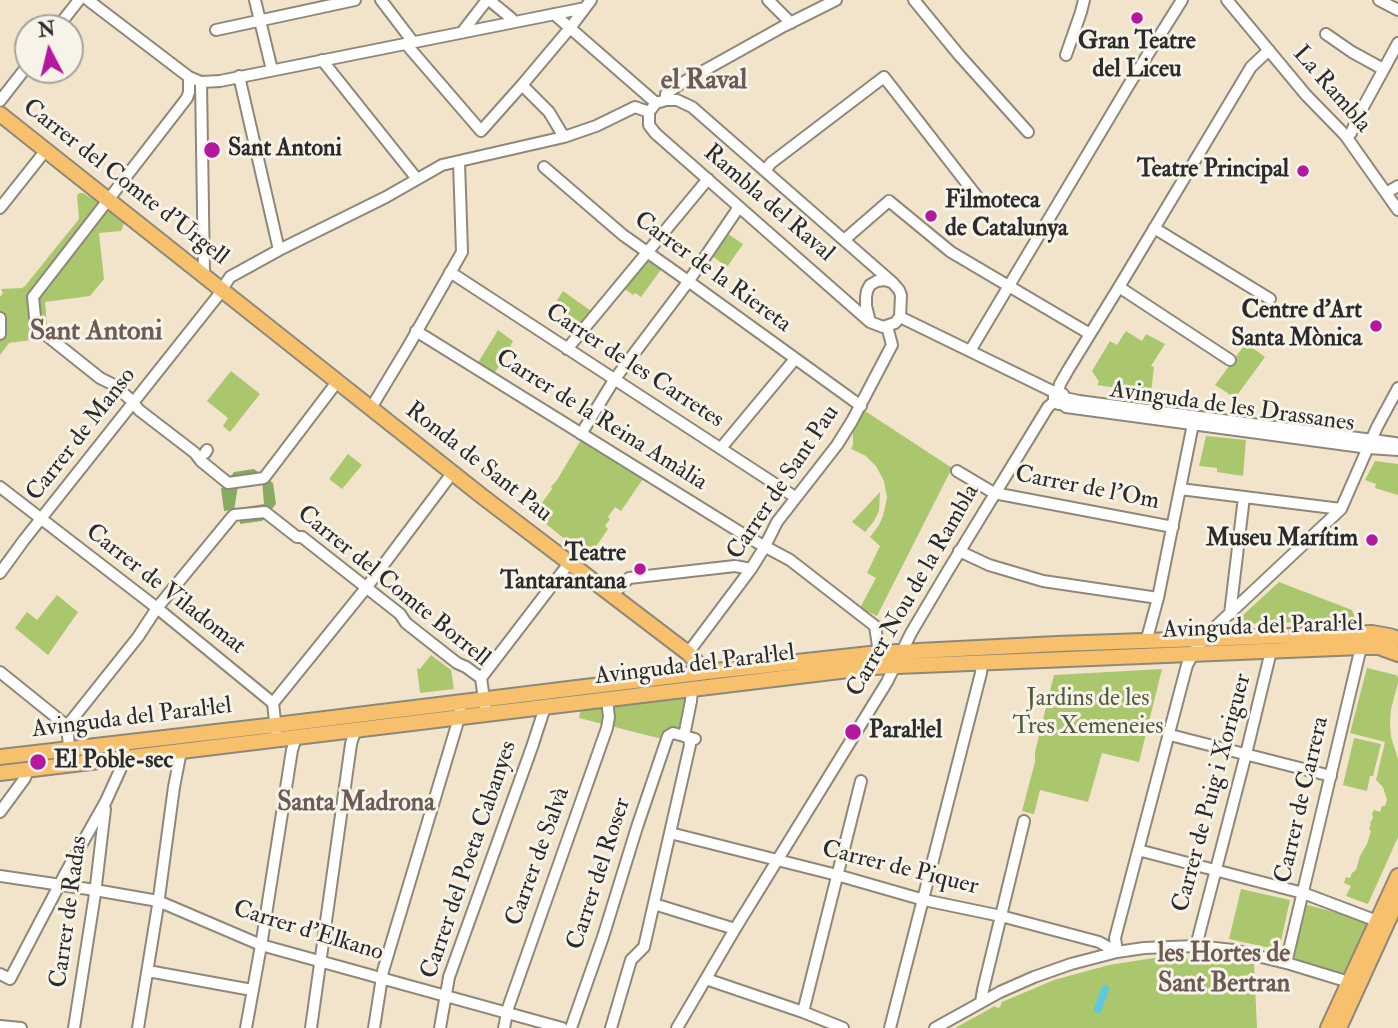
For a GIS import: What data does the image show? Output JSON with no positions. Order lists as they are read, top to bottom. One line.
{"streets":{"main road":["Carrer del Comte d'Urgell","Ronda de Sant Pau","Avinguda del Paral·lel"],"street":["La Rambla","Rambla del Raval","Carrer de la Riereta","Carrer de les Carretes","Avinguda de les Drassanes","Carrer de la Reina Amàlia","Carrer de Manso","Carrer de Sant Pau","Carrer de l'Om","Carrer del Comte Borrell","Carrer de Viladomat","Carrer Nou de la Rambla","Carrer de Puig i Xoriguer","Carrer de Carrera","Carrer de Salvà","Carrer del Poeta Cabanyes","Carrer de Piquer","Carrer del Roser","Carrer de Radas","Carrer d'Elkano"]},"crossings":[["La Rambla","Carrer Nou de la Rambla"],["Carrer del Comte d'Urgell","Carrer de Manso"],["Carrer del Comte d'Urgell","Ronda de Sant Pau"],["Rambla del Raval","Carrer de Manso"],["Rambla del Raval","Carrer de Sant Pau"],["Carrer de la Riereta","Carrer de Sant Pau"],["Carrer de les Carretes","Carrer de Sant Pau"],["Avinguda de les Drassanes","Carrer Nou de la Rambla"],["Carrer de la Reina Amàlia","Carrer de Sant Pau"],["Carrer de la Reina Amàlia","Avinguda del Paral·lel"],["Carrer de Manso","Ronda de Sant Pau"],["Carrer de Manso","Carrer de Viladomat"],["Ronda de Sant Pau","Carrer de Sant Pau"],["Ronda de Sant Pau","Avinguda del Paral·lel"],["Carrer de l'Om","Carrer Nou de la Rambla"],["Carrer del Comte Borrell","Carrer de Viladomat"],["Carrer del Comte Borrell","Avinguda del Paral·lel"],["Carrer Nou de la Rambla","Avinguda del Paral·lel"],["Carrer Nou de la Rambla","Carrer de Piquer"],["Avinguda del Paral·lel","Carrer de Puig i Xoriguer"],["Avinguda del Paral·lel","Carrer de Carrera"],["Avinguda del Paral·lel","Carrer de Salvà"],["Avinguda del Paral·lel","Carrer del Poeta Cabanyes"],["Carrer de Salvà","Carrer d'Elkano"],["Carrer del Poeta Cabanyes","Carrer d'Elkano"],["Carrer de Radas","Carrer d'Elkano"]],"districts":["el Raval","Sant Antoni","Santa Madrona","les Hortes de Sant Bertran"],"parks":["Jardins de les Tres Xemeneies"],"places":["Gran Teatre del Liceu","Sant Antoni","Teatre Principal","Filmoteca de Catalunya","Centre d'Art Santa Mònica","Museu Marítim","Teatre Tantarantana","Paral·lel","El Poble-sec"],"north":"top"}
